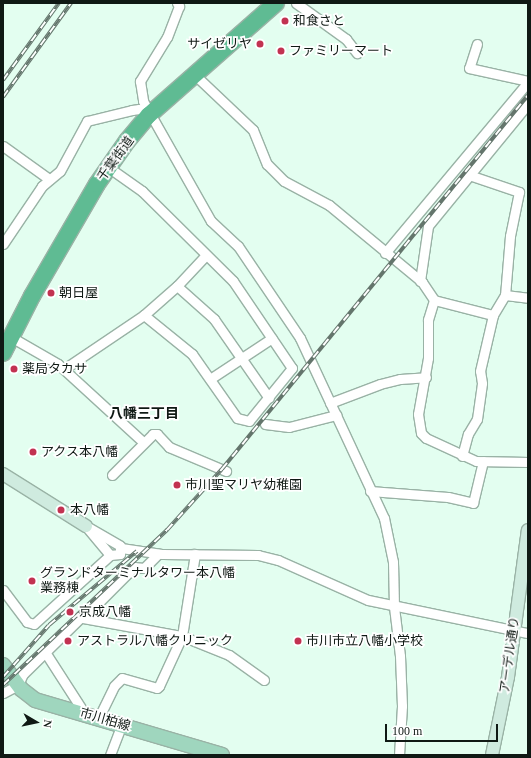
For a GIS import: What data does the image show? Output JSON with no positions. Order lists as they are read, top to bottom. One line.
{"streets":{"highway":["千葉街道"],"main road":["市川柏線"],"street":["アーデル通り"]},"districts":["八幡三丁目"],"places":["和食さと","サイゼリヤ","ファミリーマート","朝日屋","薬局タカサ","アクス本八幡","市川聖マリヤ幼稚園","本八幡","グランドターミナルタワー本八幡 業務棟","京成八幡","アストラル八幡クリニック","市川市立八幡小学校"],"scale_bar":"100 m","north":"right"}
